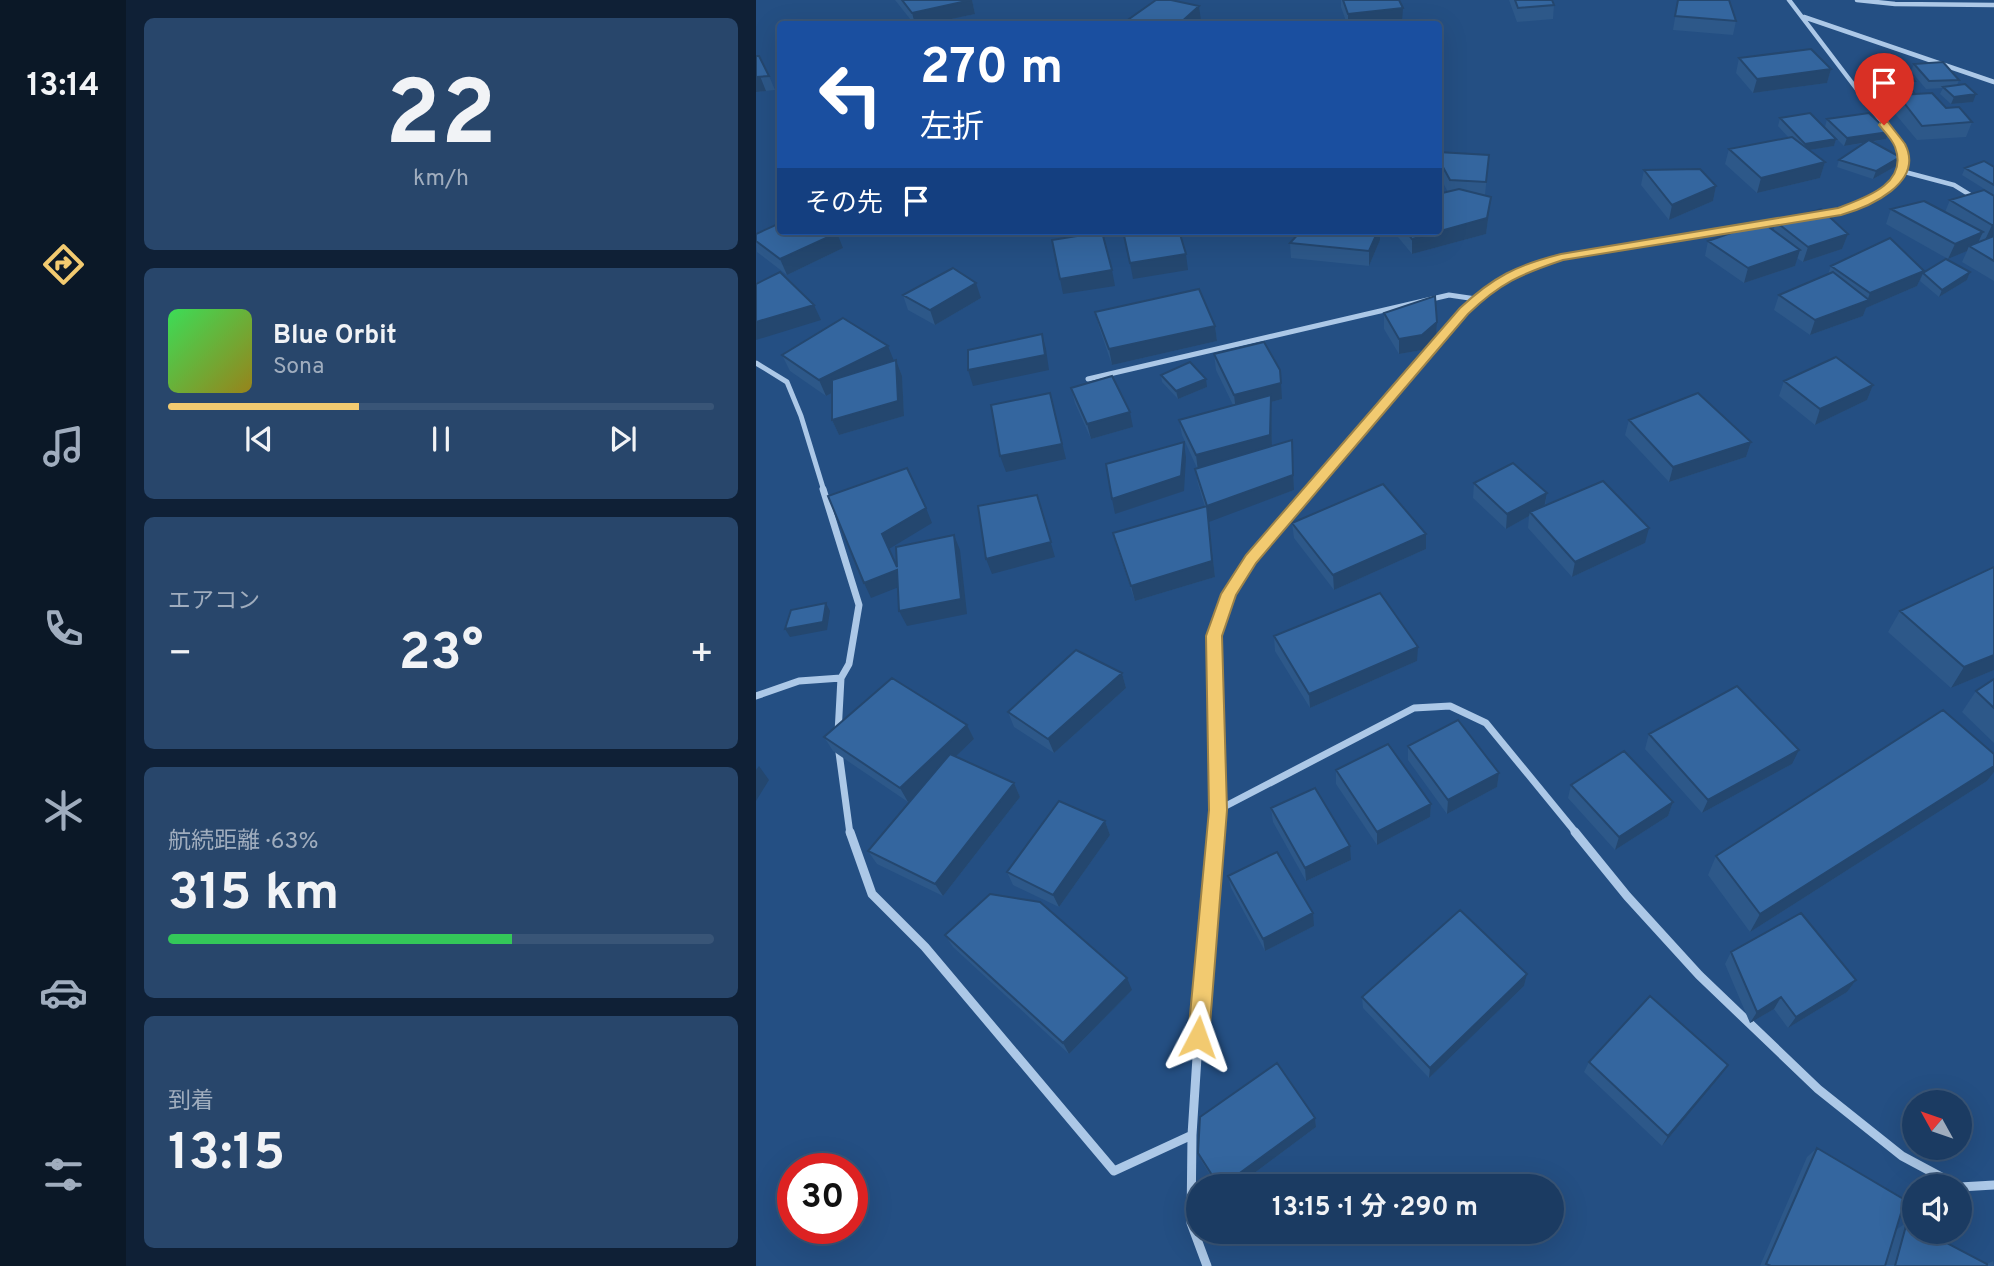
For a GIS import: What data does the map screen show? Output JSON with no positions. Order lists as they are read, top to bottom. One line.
{"north":"top left","page":{"tabs":"13:14","tile":[["22","km/h"],"エアコン",["航続距離 · 63%","315 km"],["到着","13:15"]],"turn":["270 m","左折"],"then":"その先","song":["Blue Orbit","Sona"],"heat":["−","23°","+"],"limit":"30","trip":"13:15 · 1 分 · 290 m"}}
